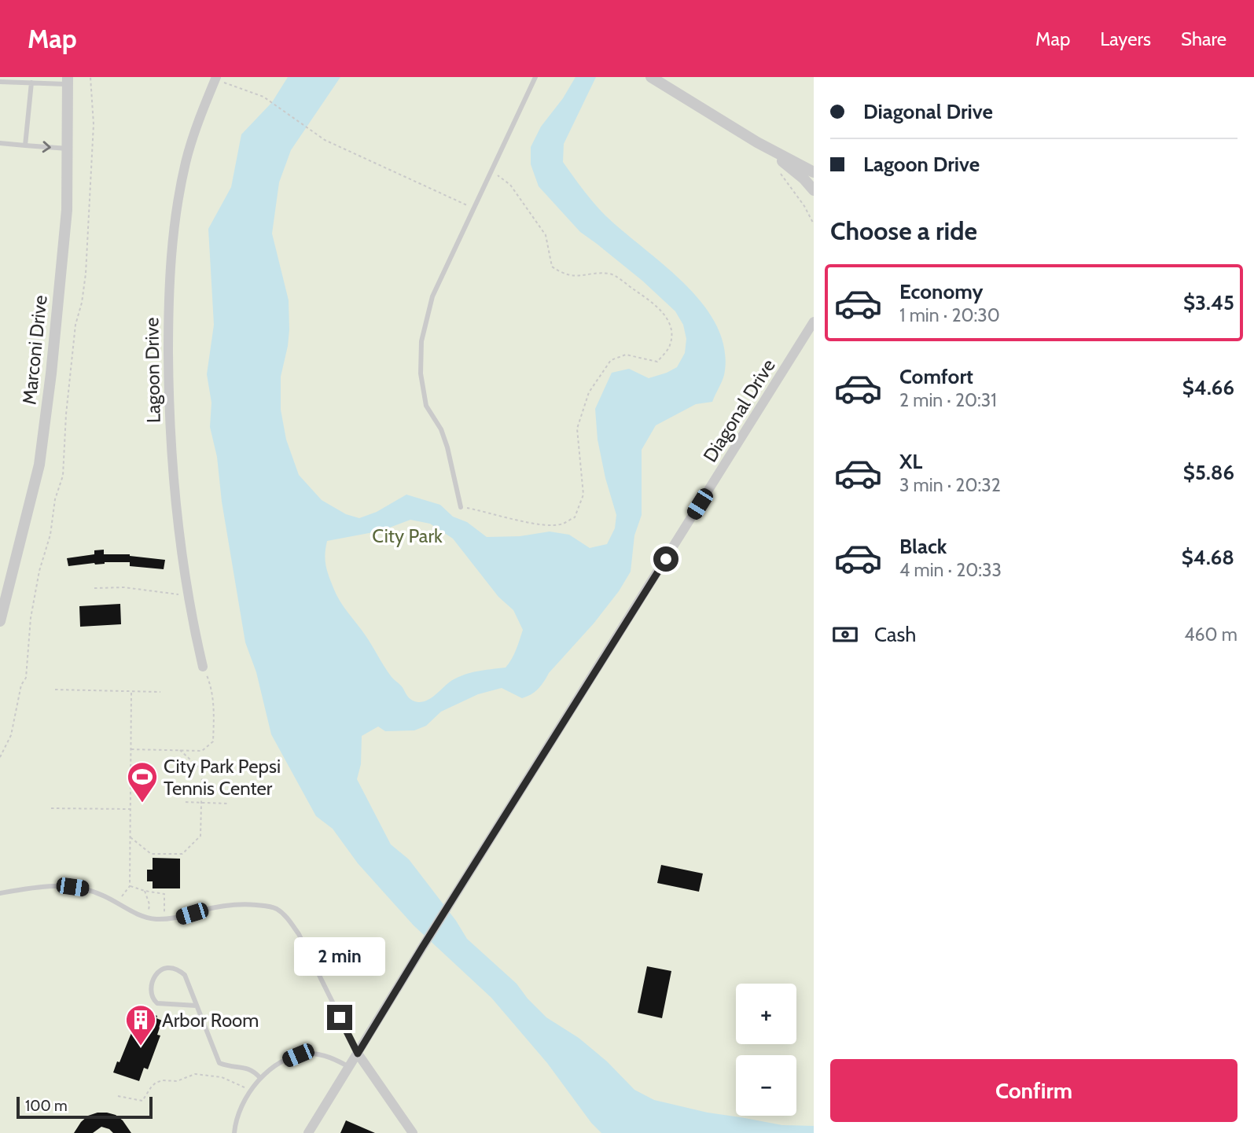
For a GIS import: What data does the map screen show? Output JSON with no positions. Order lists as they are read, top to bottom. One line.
{"streets":{"street":["Marconi Drive","Lagoon Drive","Diagonal Drive"]},"parks":["City Park"],"places":{"sports":["City Park Pepsi Tennis Center"],"building":["Arbor Room"]},"scale_bar":"100 m","page":{"header":"Map","nav":["Map","Layers","Share"],"banner":["Diagonal Drive","Lagoon Drive"],"heading":"Choose a ride","list":[{"name":"Economy","note":"1 min · 20:30","value":"$3.45"},{"name":"Comfort","note":"2 min · 20:31","value":"$4.66"},{"name":"XL","note":"3 min · 20:32","value":"$5.86"},{"name":"Black","note":"4 min · 20:33","value":"$4.68"}],"pay":["Cash","460 m"],"bubble":"2 min","map_buttons":["+","−"],"buttons":"Confirm","scale":"100 m"}}
